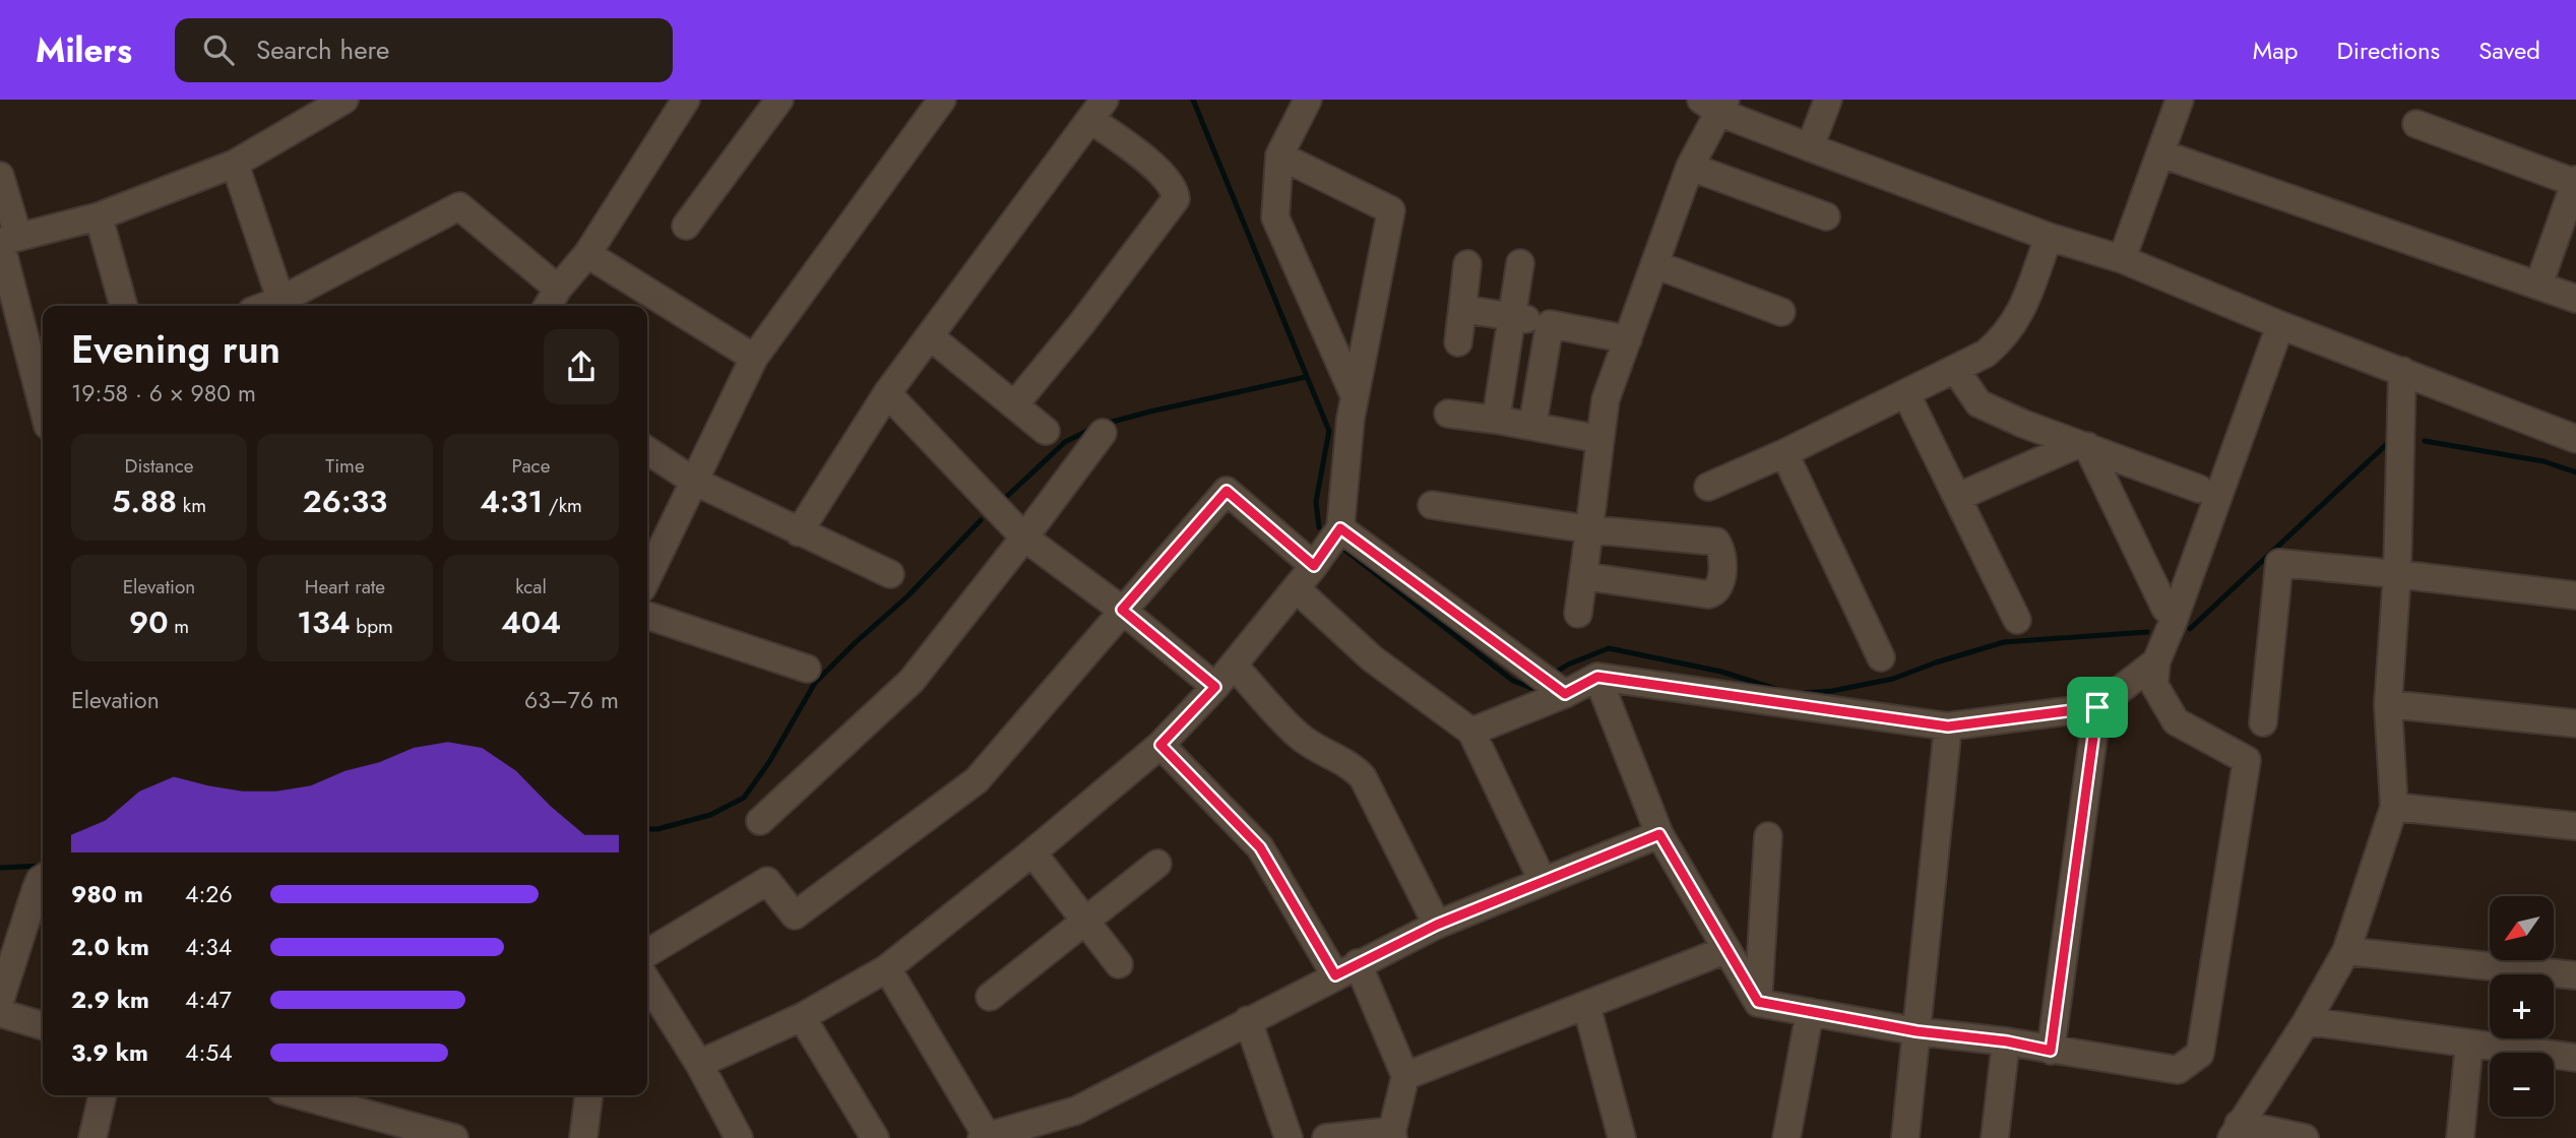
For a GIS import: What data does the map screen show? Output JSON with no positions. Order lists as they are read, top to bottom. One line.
{"north":"bottom left","page":{"header":"Milers","search":"Search here","nav":["Map","Directions","Saved"],"heading":["Evening run","19:58 · 6 × 980 m"],"stats":[["Distance","5.88 km"],["Time","26:33"],["Pace","4:31 /km"],["Elevation","90 m"],["Heart rate","134 bpm"],["kcal","404"]],"chart":["Elevation","63–76 m"],"list":[{"name":"980 m","note":"4:26"},{"name":"2.0 km","note":"4:34"},{"name":"2.9 km","note":"4:47"},{"name":"3.9 km","note":"4:54"}],"map_buttons":["+","−"]}}
